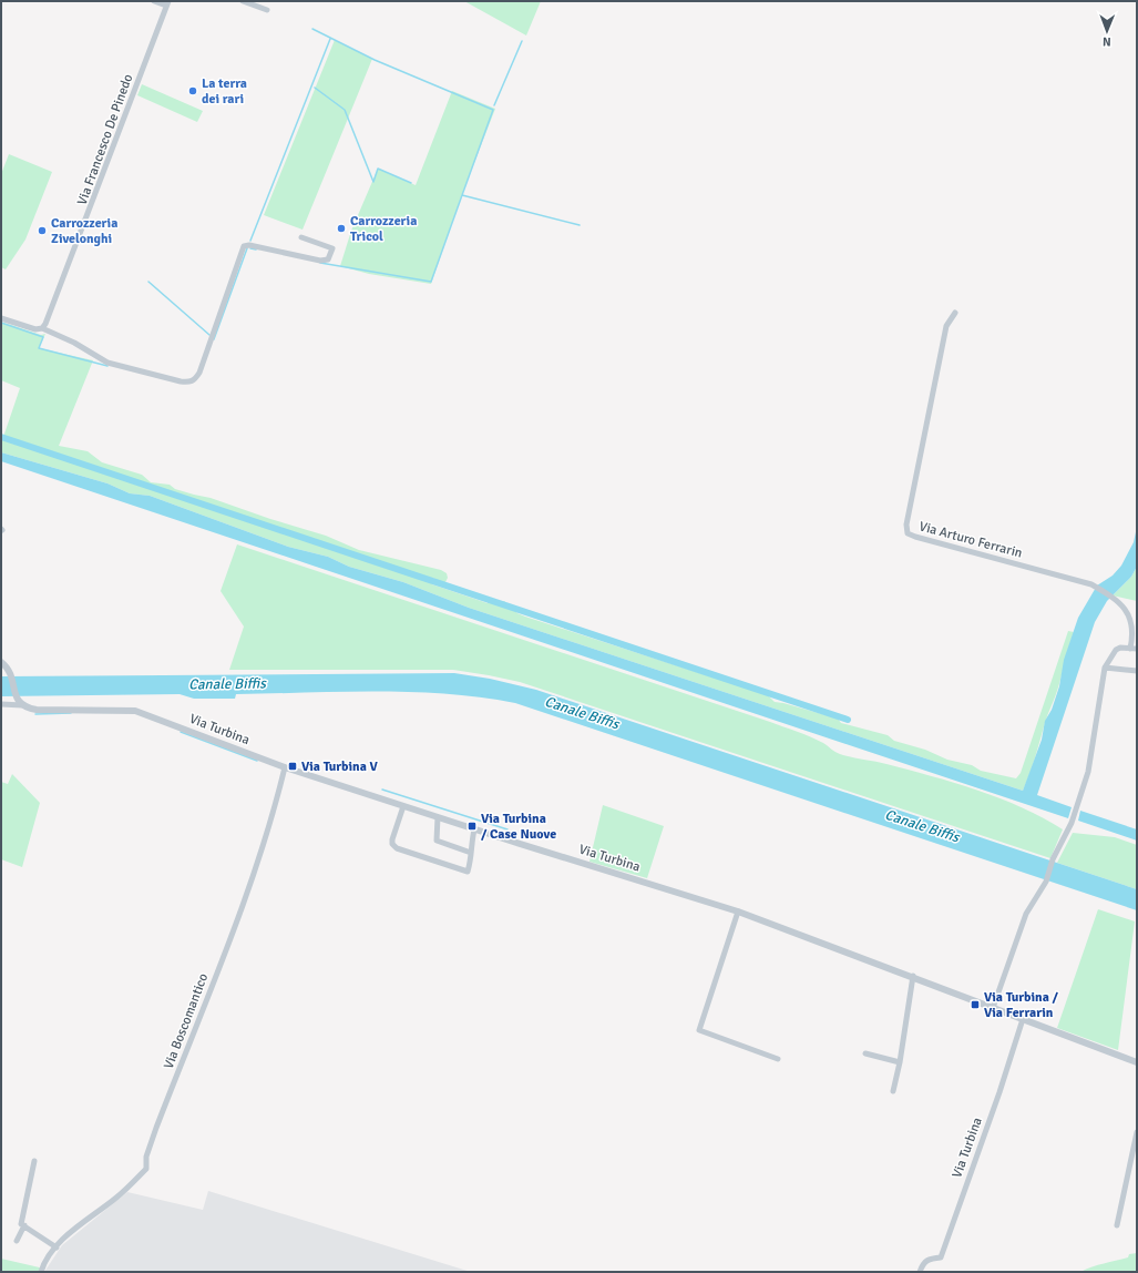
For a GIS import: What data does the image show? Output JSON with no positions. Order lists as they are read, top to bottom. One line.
{"streets":{"street":["Via Francesco De Pinedo","Via Arturo Ferrarin","Via Turbina","Via Boscomantico"]},"crossings":[["Via Arturo Ferrarin","Via Turbina"],["Via Turbina","Via Boscomantico"]],"water":["Canale Biffis"],"places":{"other":["La terra dei rari","Carrozzeria Tricol","Carrozzeria Zivelonghi"],"transit":["Via Turbina V","Via Turbina / Case Nuove","Via Turbina / Via Ferrarin"]},"north":"bottom"}
